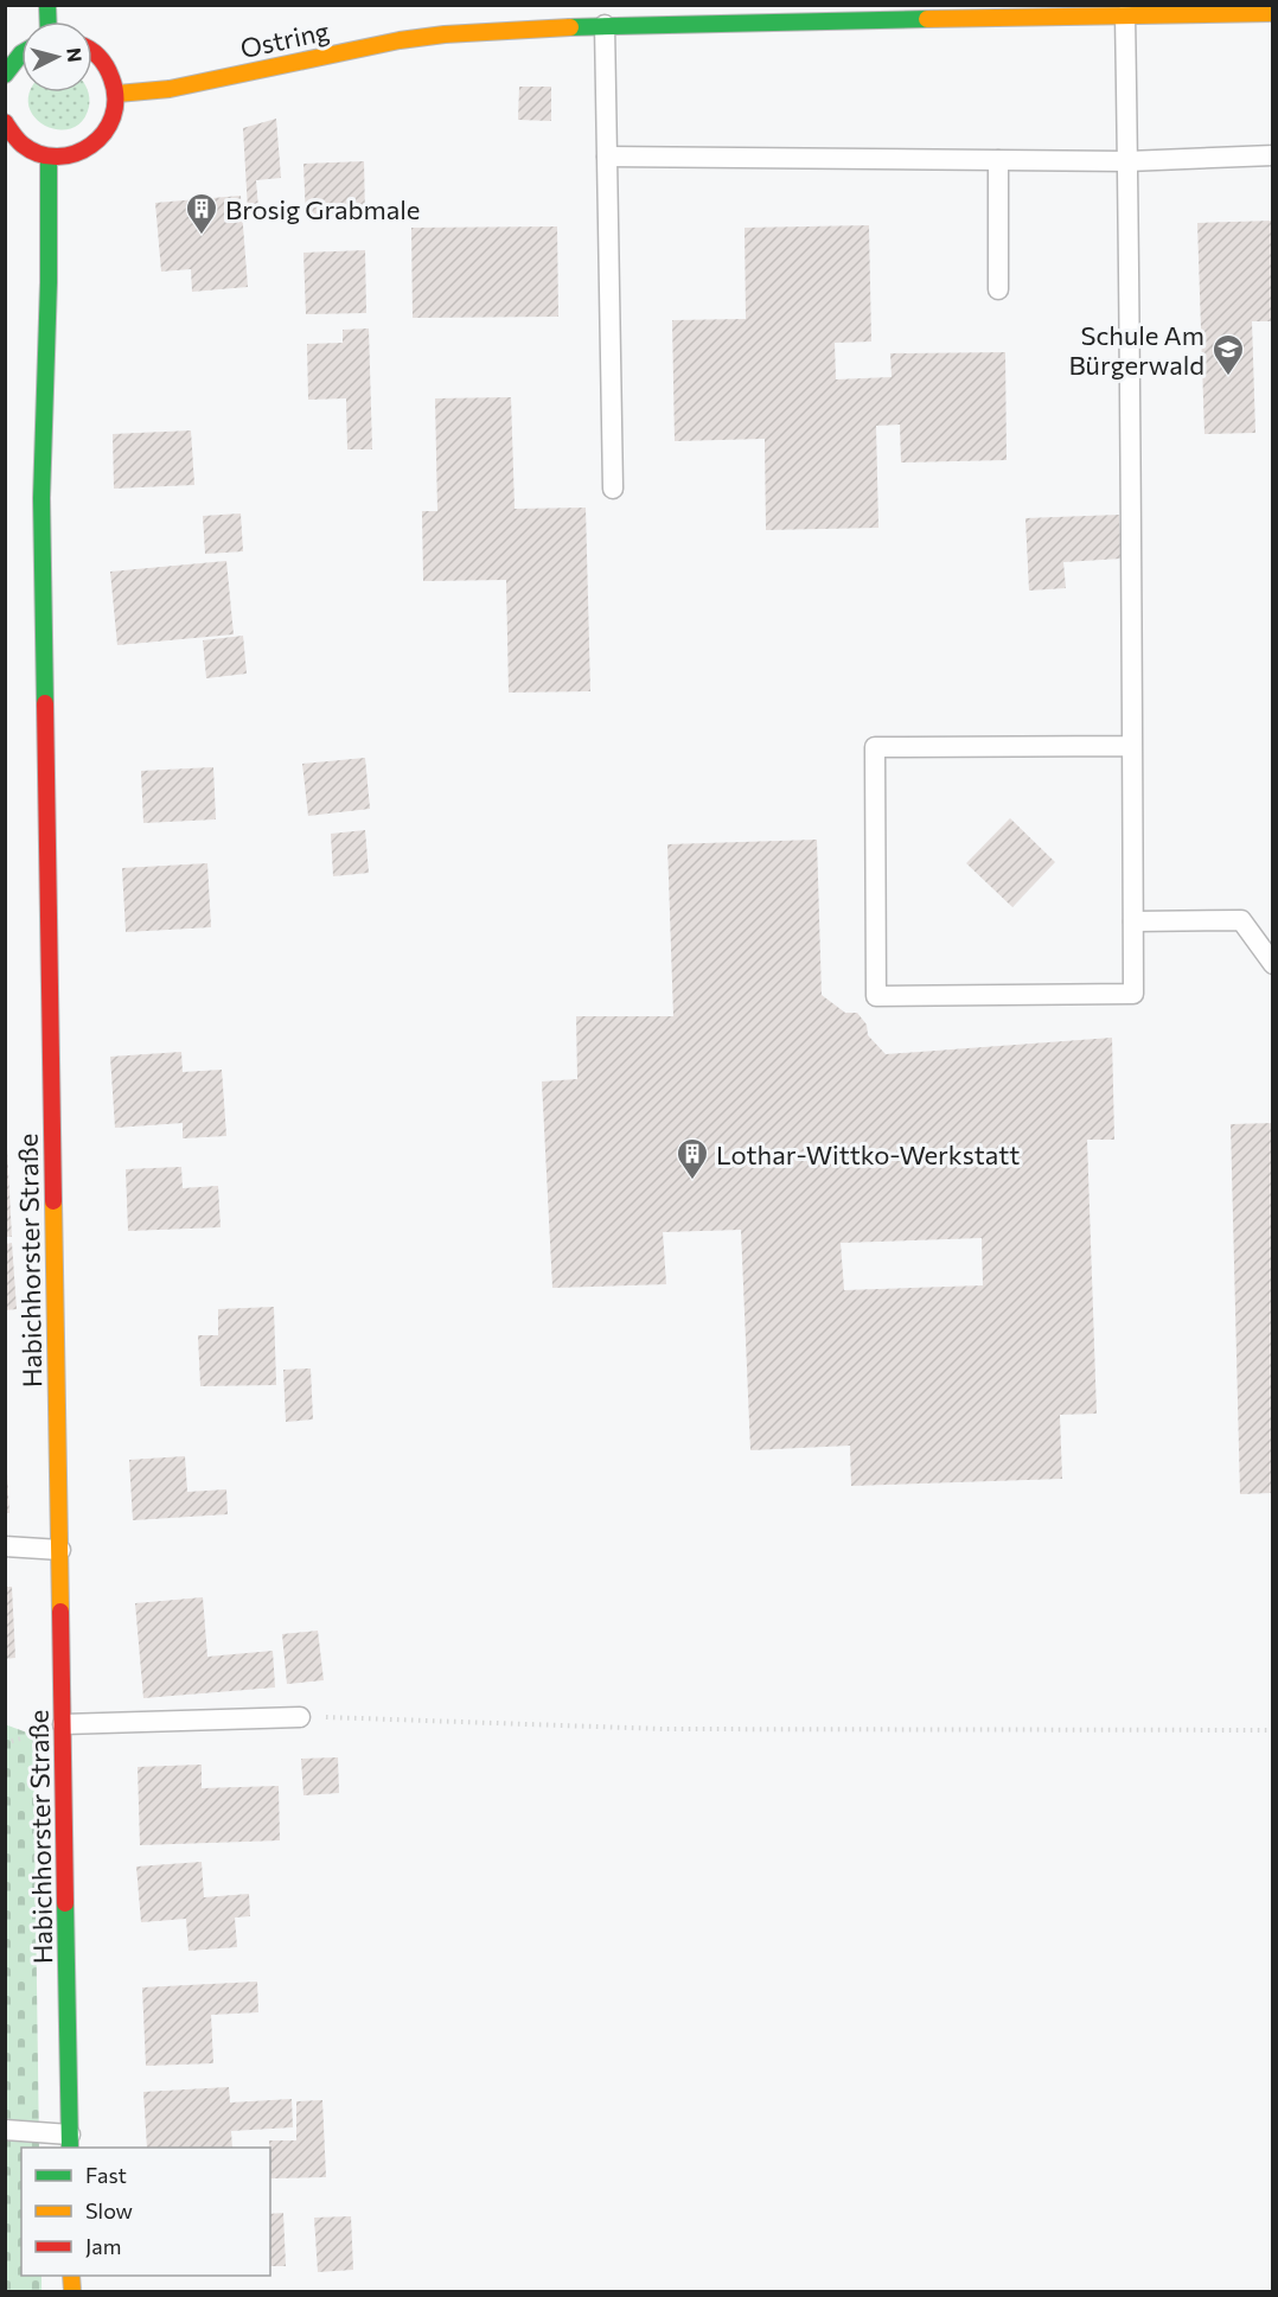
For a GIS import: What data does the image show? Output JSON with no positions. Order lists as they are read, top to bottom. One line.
{"streets":{"main road":["Ostring","Habichhorster Straße"]},"places":{"building":["Brosig Grabmale","Lothar-Wittko-Werkstatt"],"school or university":["Schule Am Bürgerwald"]},"legend":["Fast","Slow","Jam"],"north":"right"}
